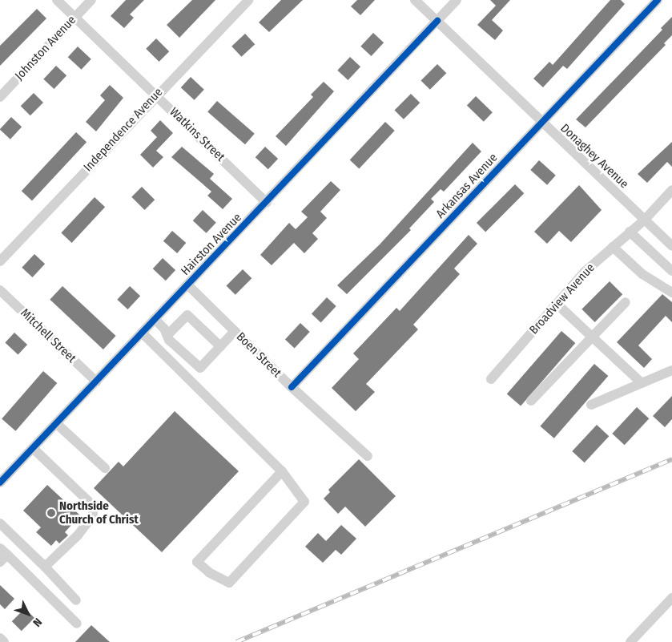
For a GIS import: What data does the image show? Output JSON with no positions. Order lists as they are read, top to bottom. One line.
{"streets":{"street":["Johnston Avenue","Independence Avenue","Watkins Street","Donaghey Avenue","Arkansas Avenue","Hairston Avenue","Broadview Avenue","Mitchell Street","Boen Street"]},"crossings":[["Johnston Avenue","Watkins Street"],["Independence Avenue","Watkins Street"],["Watkins Street","Hairston Avenue"],["Donaghey Avenue","Arkansas Avenue"],["Donaghey Avenue","Hairston Avenue"],["Donaghey Avenue","Broadview Avenue"],["Arkansas Avenue","Boen Street"],["Hairston Avenue","Mitchell Street"],["Hairston Avenue","Boen Street"]],"places":["Northside Church of Christ"],"north":"bottom right"}
